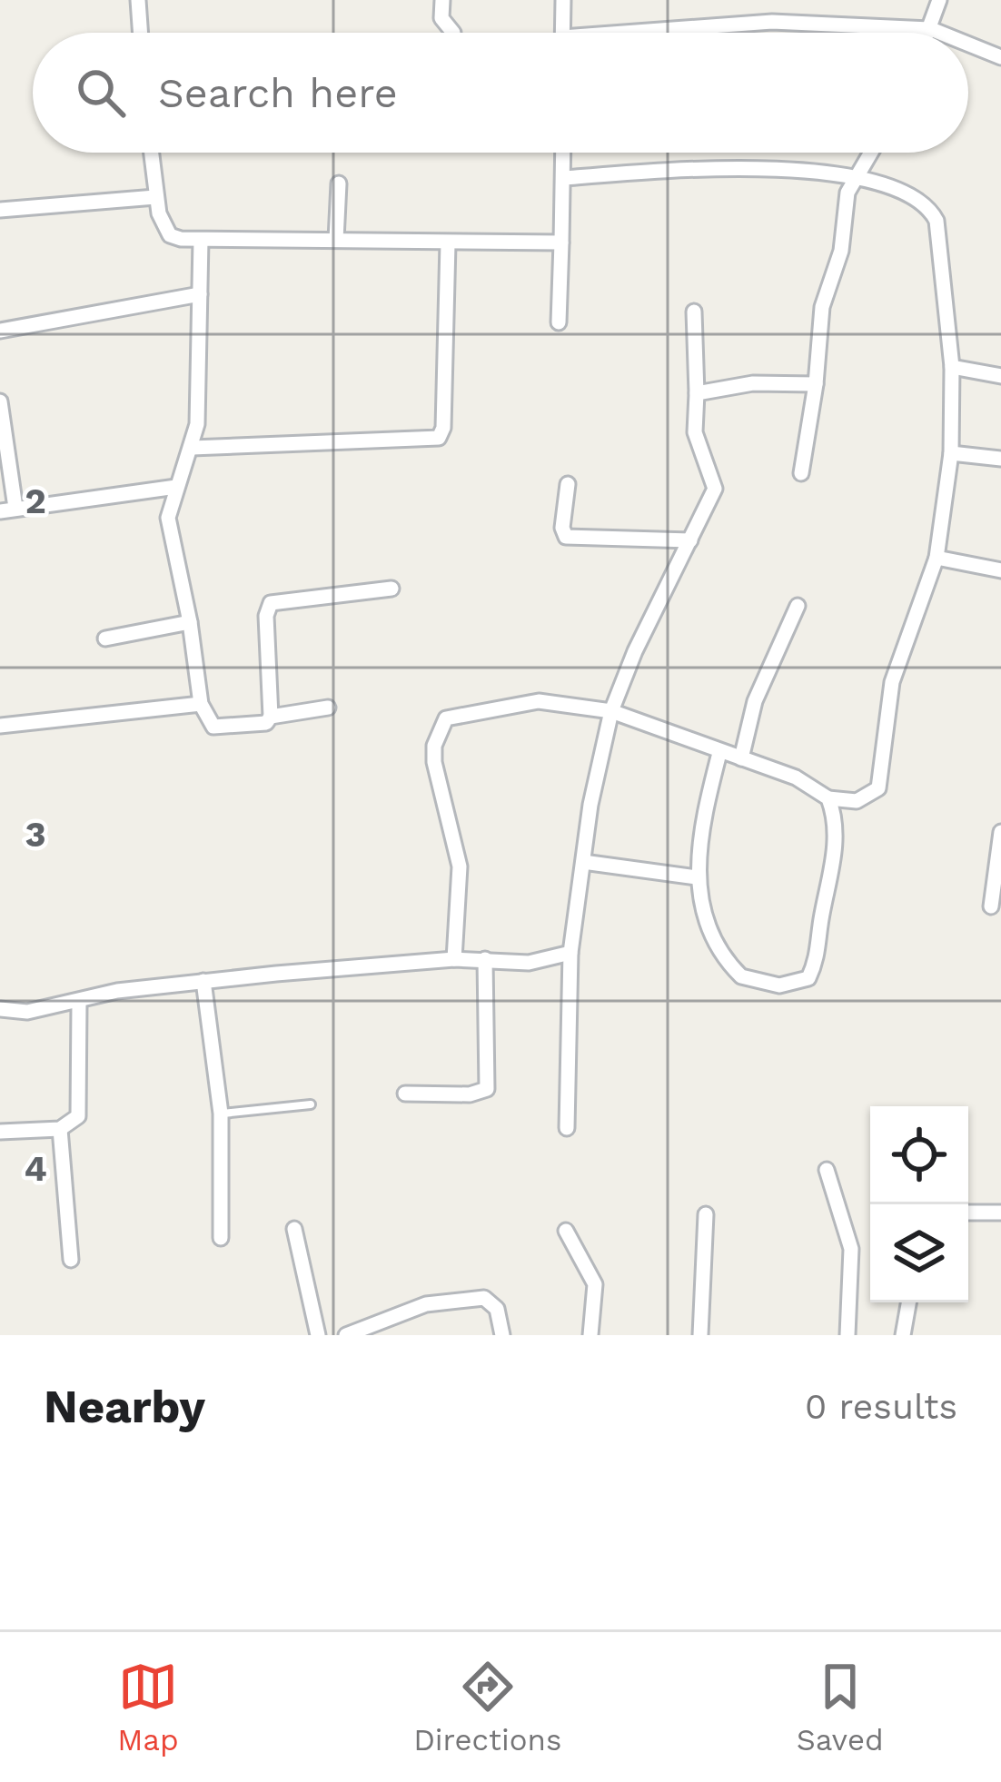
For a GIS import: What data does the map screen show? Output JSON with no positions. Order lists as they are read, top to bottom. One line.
{"page":{"search":"Search here","heading":["Nearby","0 results"],"nav":["Map","Directions","Saved"]},"grid":{"rows":["2","3","4"]}}
